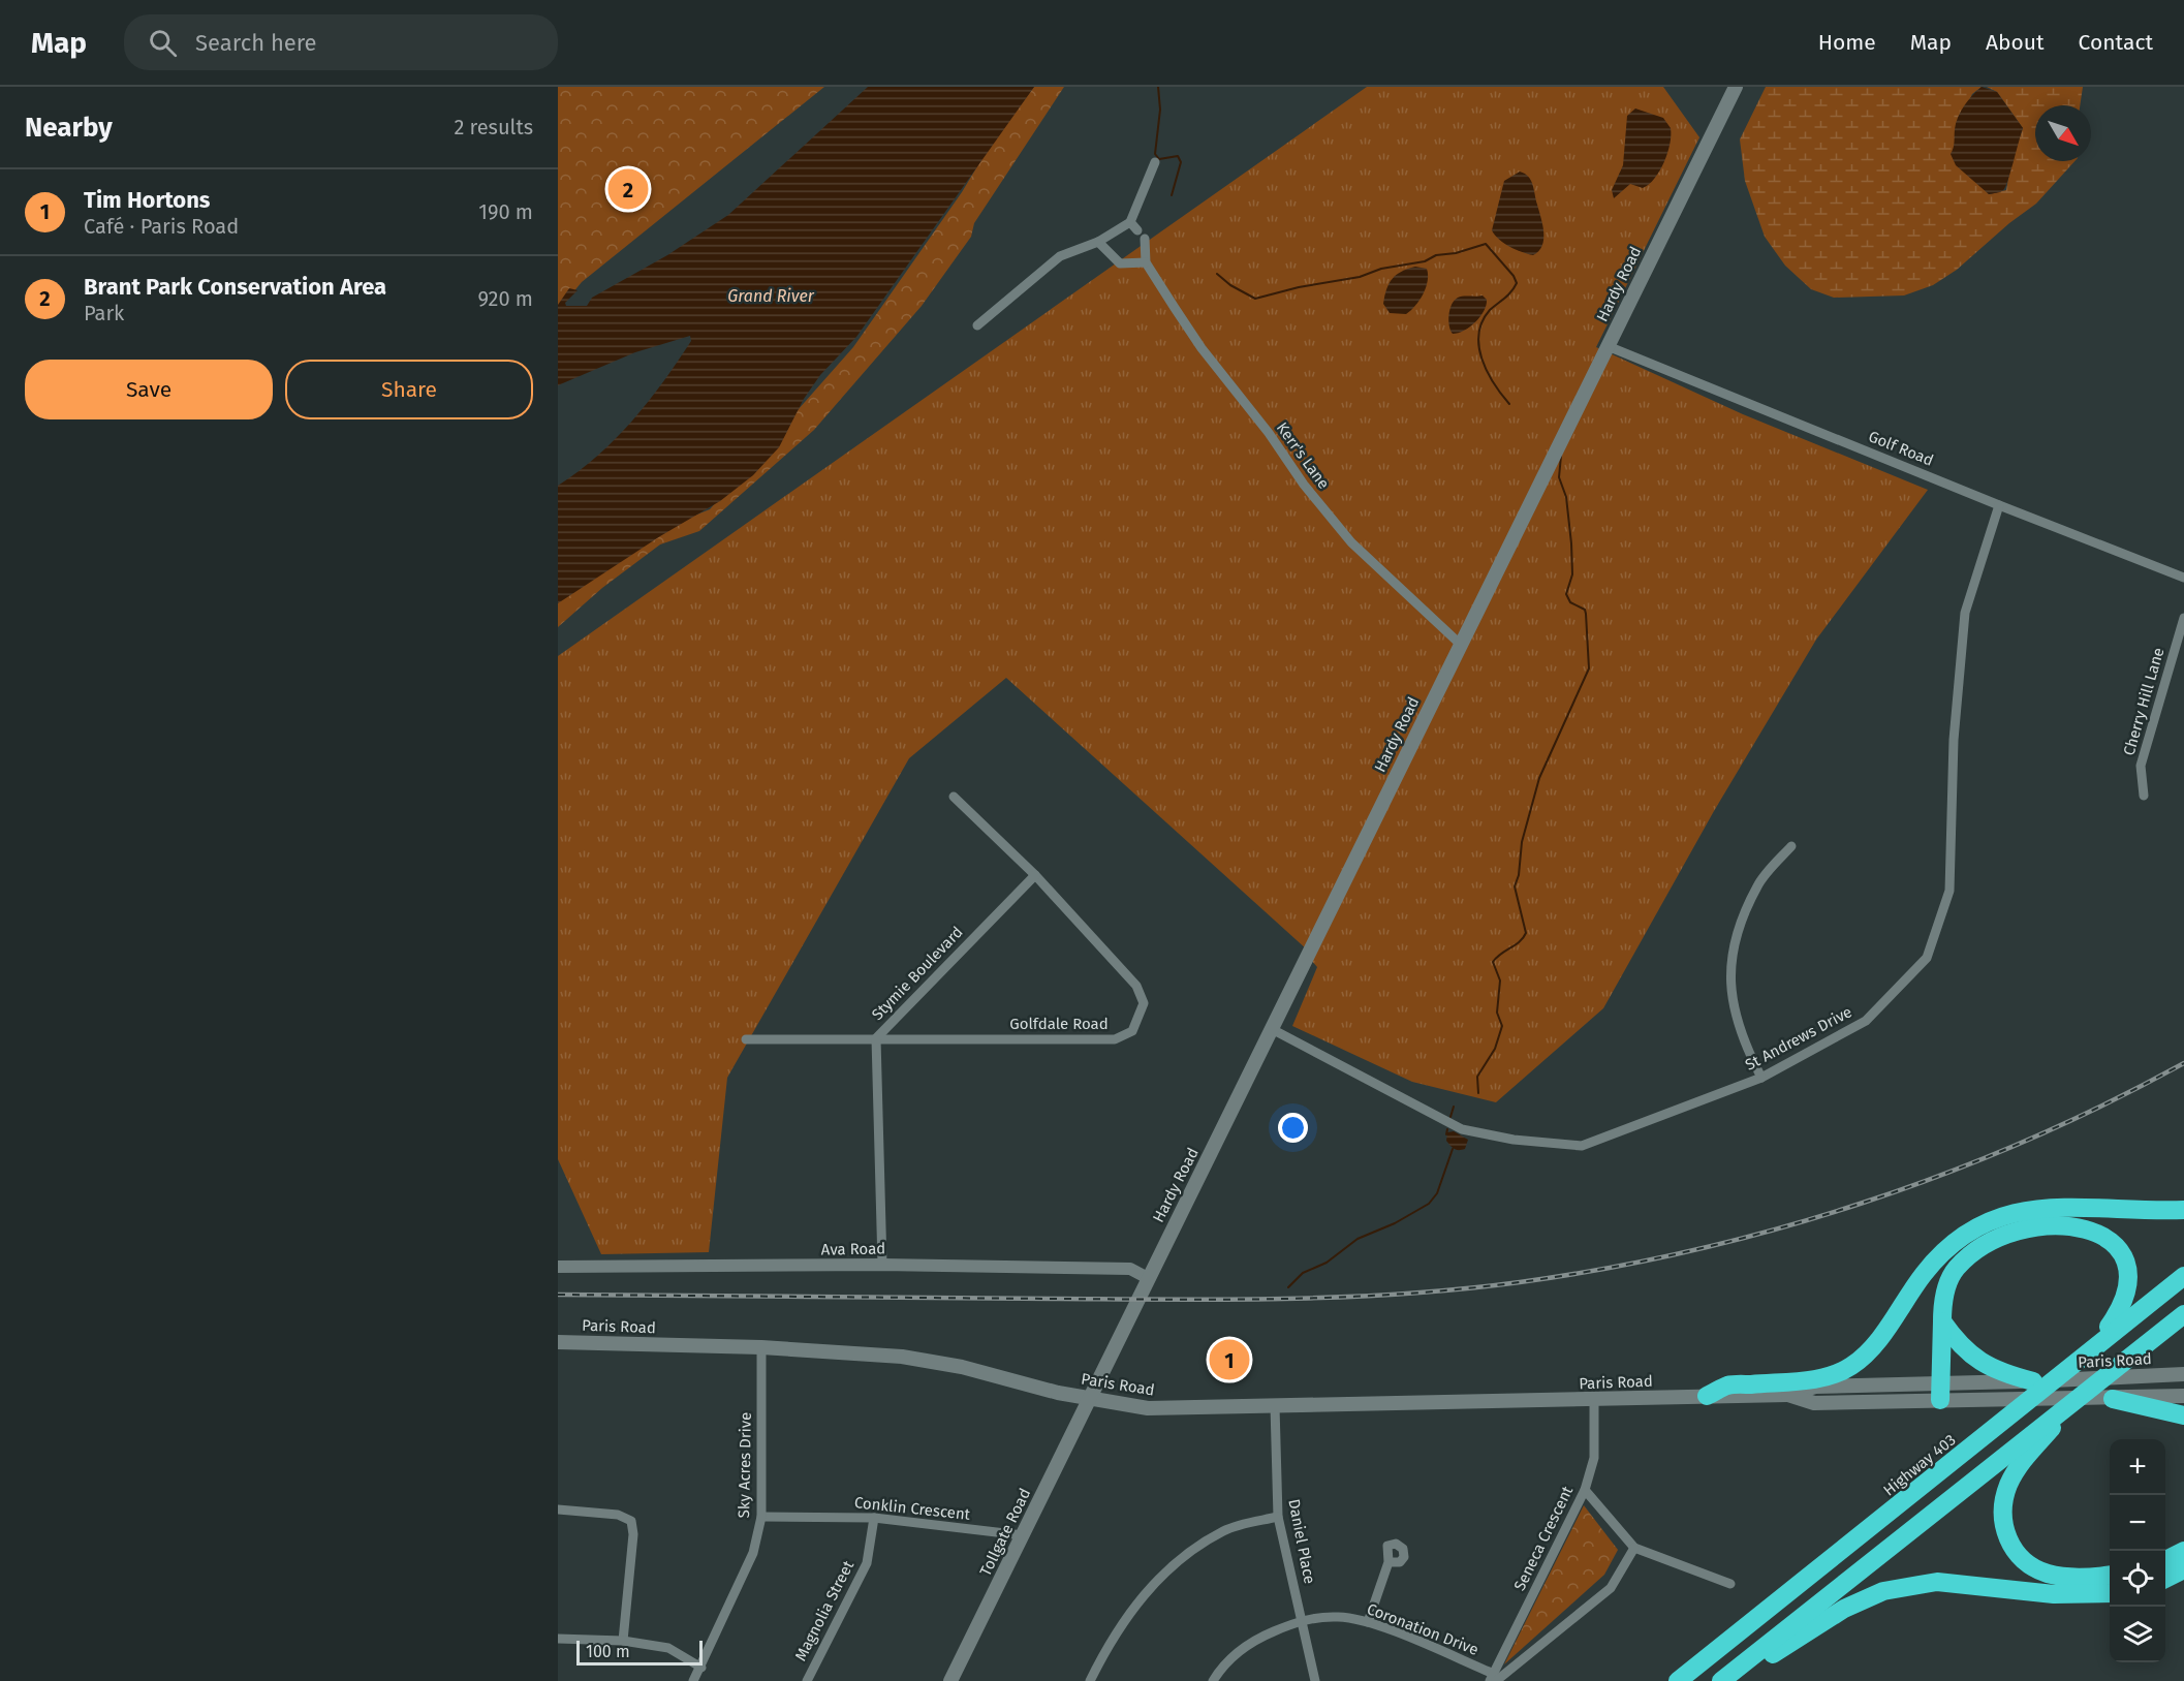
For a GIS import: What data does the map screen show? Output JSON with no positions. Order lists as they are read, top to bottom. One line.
{"streets":{"highway":["Highway 403"],"main road":["Hardy Road","Paris Road","Tollgate Road"],"street":["Golf Road","Kerr's Lane","Cherry Hill Lane","Stymie Boulevard","Golfdale Road","St Andrews Drive","Ava Road","Sky Acres Drive","Conklin Crescent","Seneca Crescent","Daniel Place","Magnolia Street","Coronation Drive"]},"crossings":[["Hardy Road","Golf Road"],["Hardy Road","Kerr's Lane"],["Hardy Road","St Andrews Drive"],["Hardy Road","Ava Road"],["Hardy Road","Paris Road"],["Hardy Road","Tollgate Road"],["Golf Road","St Andrews Drive"],["Stymie Boulevard","Golfdale Road"],["Stymie Boulevard","Ava Road"],["Paris Road","Sky Acres Drive"],["Paris Road","Tollgate Road"],["Paris Road","Seneca Crescent"],["Paris Road","Daniel Place"],["Sky Acres Drive","Conklin Crescent"],["Conklin Crescent","Tollgate Road"],["Conklin Crescent","Magnolia Street"],["Seneca Crescent","Coronation Drive"],["Daniel Place","Coronation Drive"]],"water":["Grand River"],"scale_bar":"100 m","north":"bottom right","page":{"header":"Map","search":"Search here","nav":["Home","Map","About","Contact"],"heading":["Nearby","2 results"],"pins":["2","1"],"list":[{"mark":"1","name":"Tim Hortons","note":"Café · Paris Road","value":"190 m"},{"mark":"2","name":"Brant Park Conservation Area","note":"Park","value":"920 m"}],"buttons":["Save","Share"],"map_buttons":["+","−"],"scale":"100 m"}}
